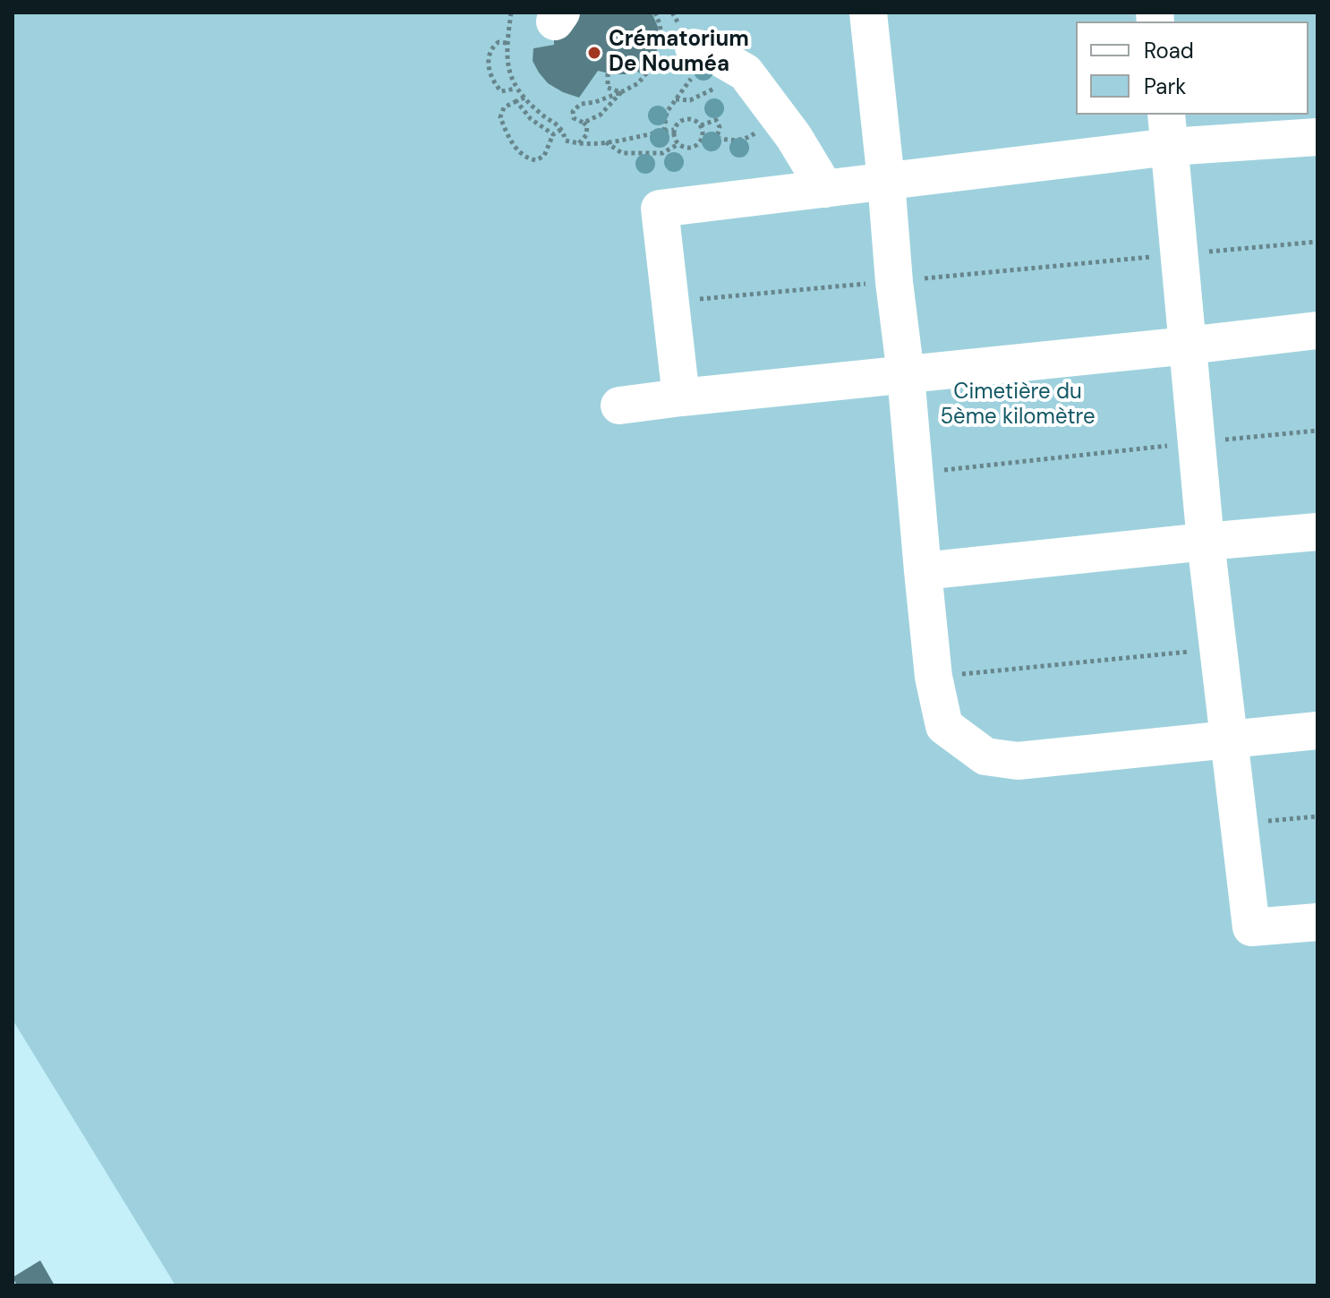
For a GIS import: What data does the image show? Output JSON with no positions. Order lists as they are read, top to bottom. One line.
{"parks":["Cimetière du 5ème kilomètre"],"places":["Crématorium De Nouméa"],"legend":["Road","Park"]}
